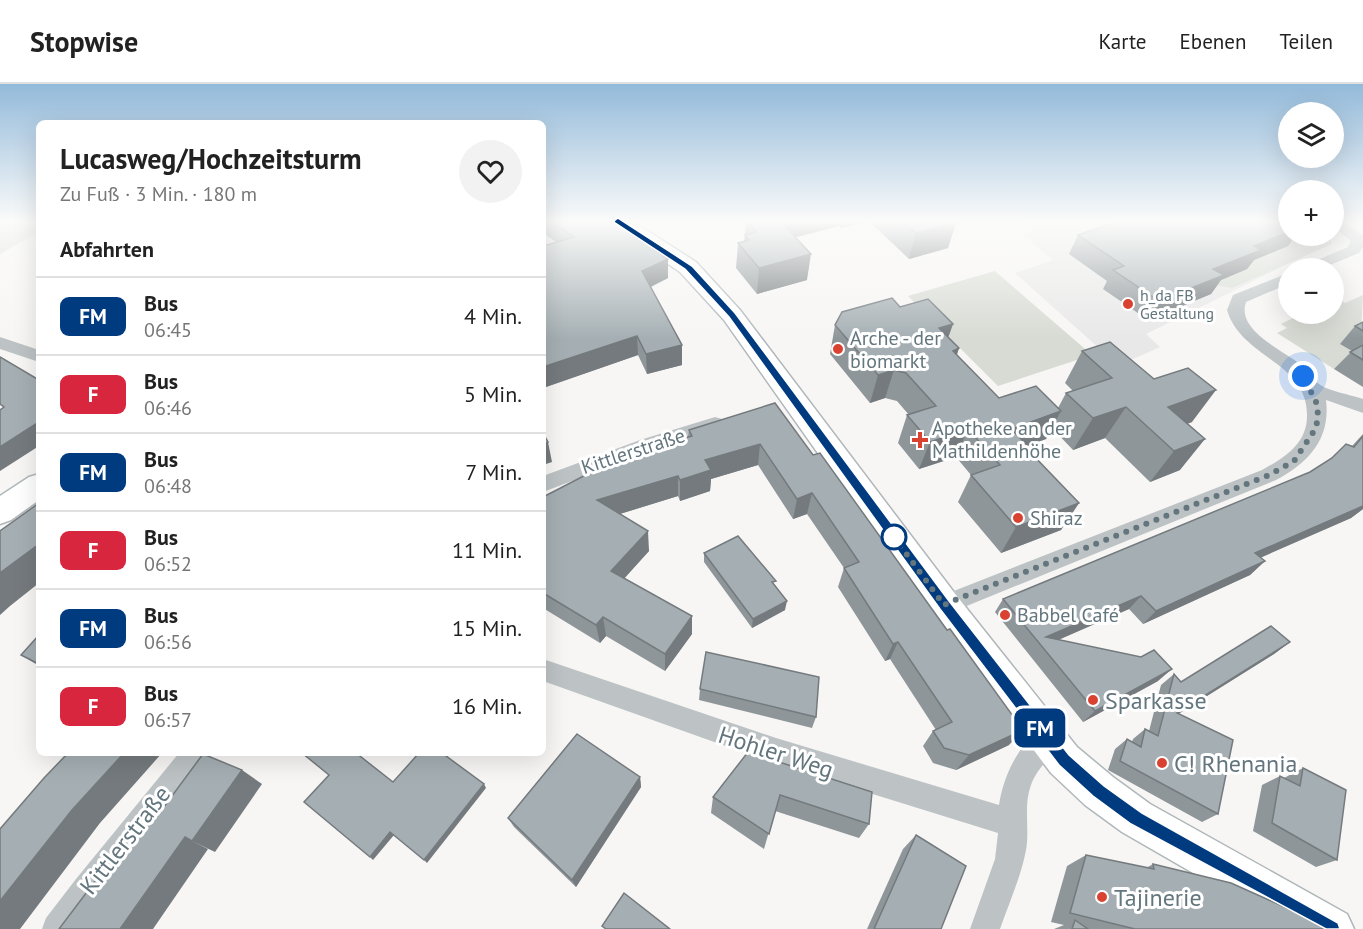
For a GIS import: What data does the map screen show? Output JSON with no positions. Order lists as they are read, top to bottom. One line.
{"streets":{"street":["Kittlerstraße","Hohler Weg"]},"places":{"other":["h_da FB Gestaltung","Arche - der biomarkt","Shiraz","Babbel Café","Sparkasse","C! Rhenania","Tajinerie"],"health":["Apotheke an der Mathildenhöhe"]},"lines":["bus line FM"],"page":{"header":"Stopwise","nav":["Karte","Ebenen","Teilen"],"on_map":"FM","map_buttons":["+","−"],"heading":[["Lucasweg/Hochzeitsturm","Zu Fuß · 3 Min. · 180 m"],"Abfahrten"],"list":[{"mark":"FM","name":"Bus","note":"06:45","value":"4 Min."},{"mark":"F","name":"Bus","note":"06:46","value":"5 Min."},{"mark":"FM","name":"Bus","note":"06:48","value":"7 Min."},{"mark":"F","name":"Bus","note":"06:52","value":"11 Min."},{"mark":"FM","name":"Bus","note":"06:56","value":"15 Min."},{"mark":"F","name":"Bus","note":"06:57","value":"16 Min."}]}}
